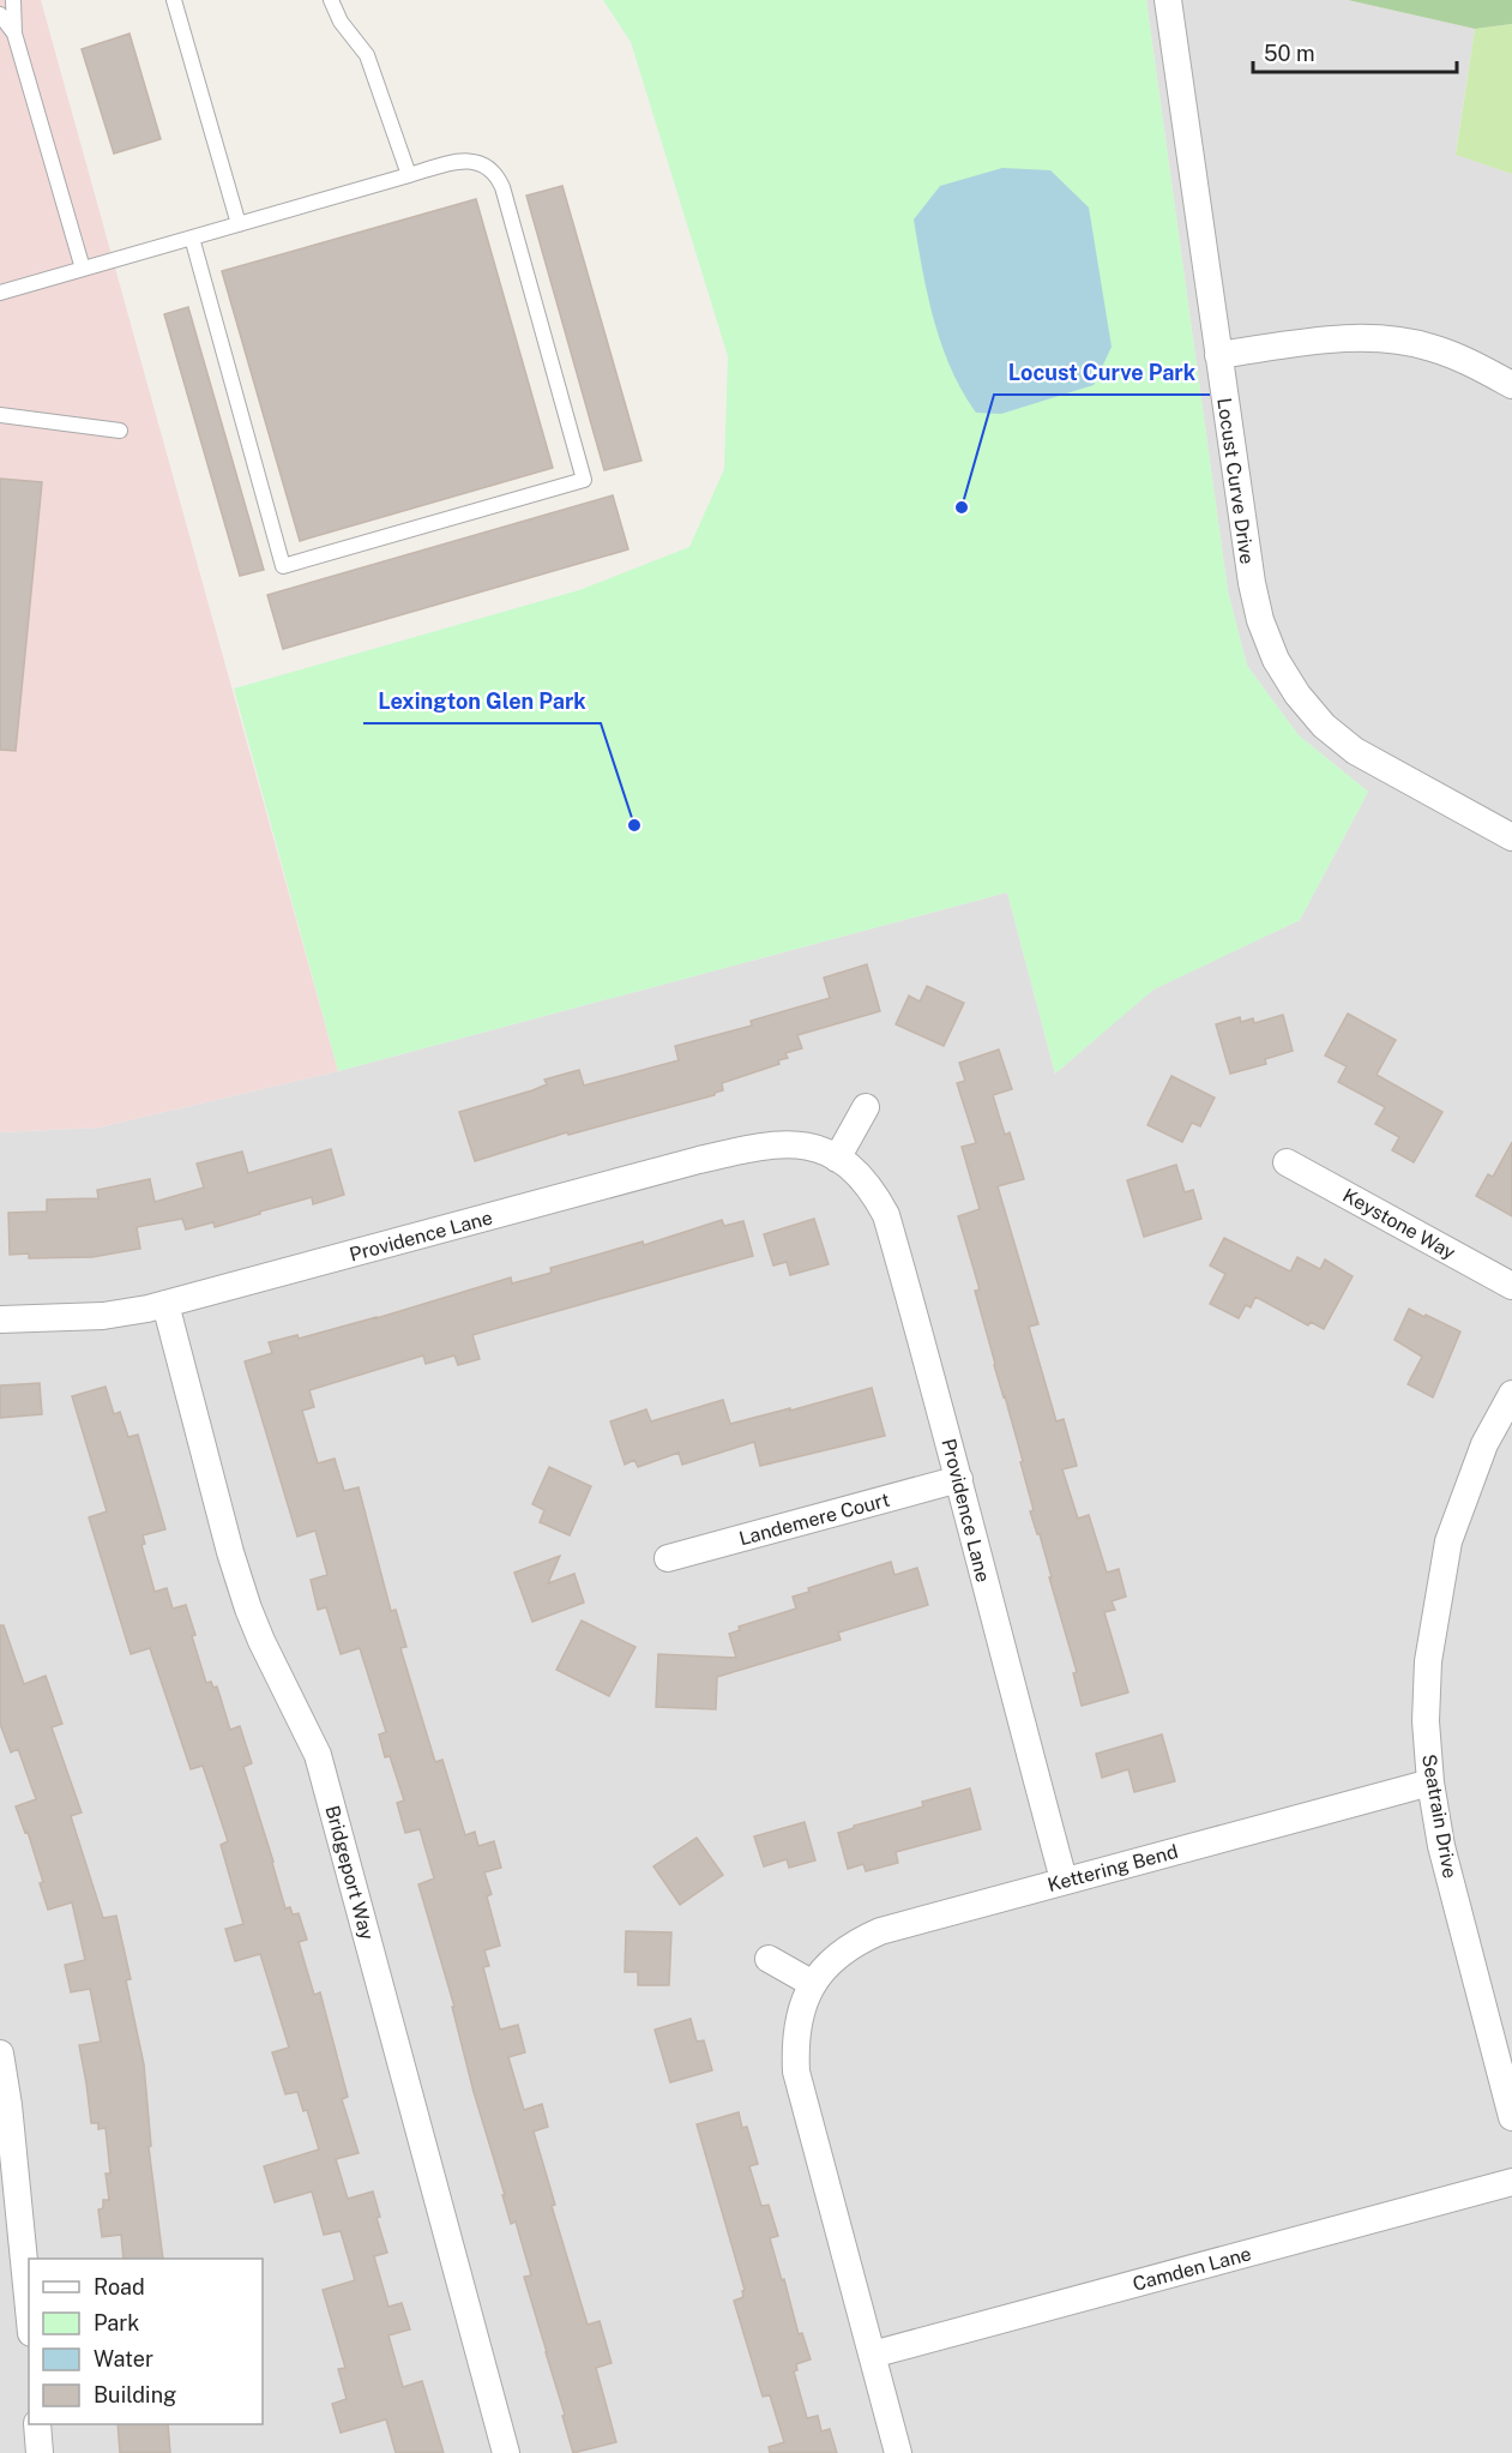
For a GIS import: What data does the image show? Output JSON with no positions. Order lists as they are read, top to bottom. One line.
{"streets":{"street":["Locust Curve Drive","Keystone Way","Providence Lane","Landemere Court","Seatrain Drive","Kettering Bend","Bridgeport Way","Camden Lane"]},"crossings":[["Providence Lane","Landemere Court"],["Providence Lane","Kettering Bend"],["Providence Lane","Bridgeport Way"],["Seatrain Drive","Kettering Bend"],["Kettering Bend","Camden Lane"]],"places":["Locust Curve Park","Lexington Glen Park"],"legend":["Road","Park","Water","Building"],"scale_bar":"50 m"}
